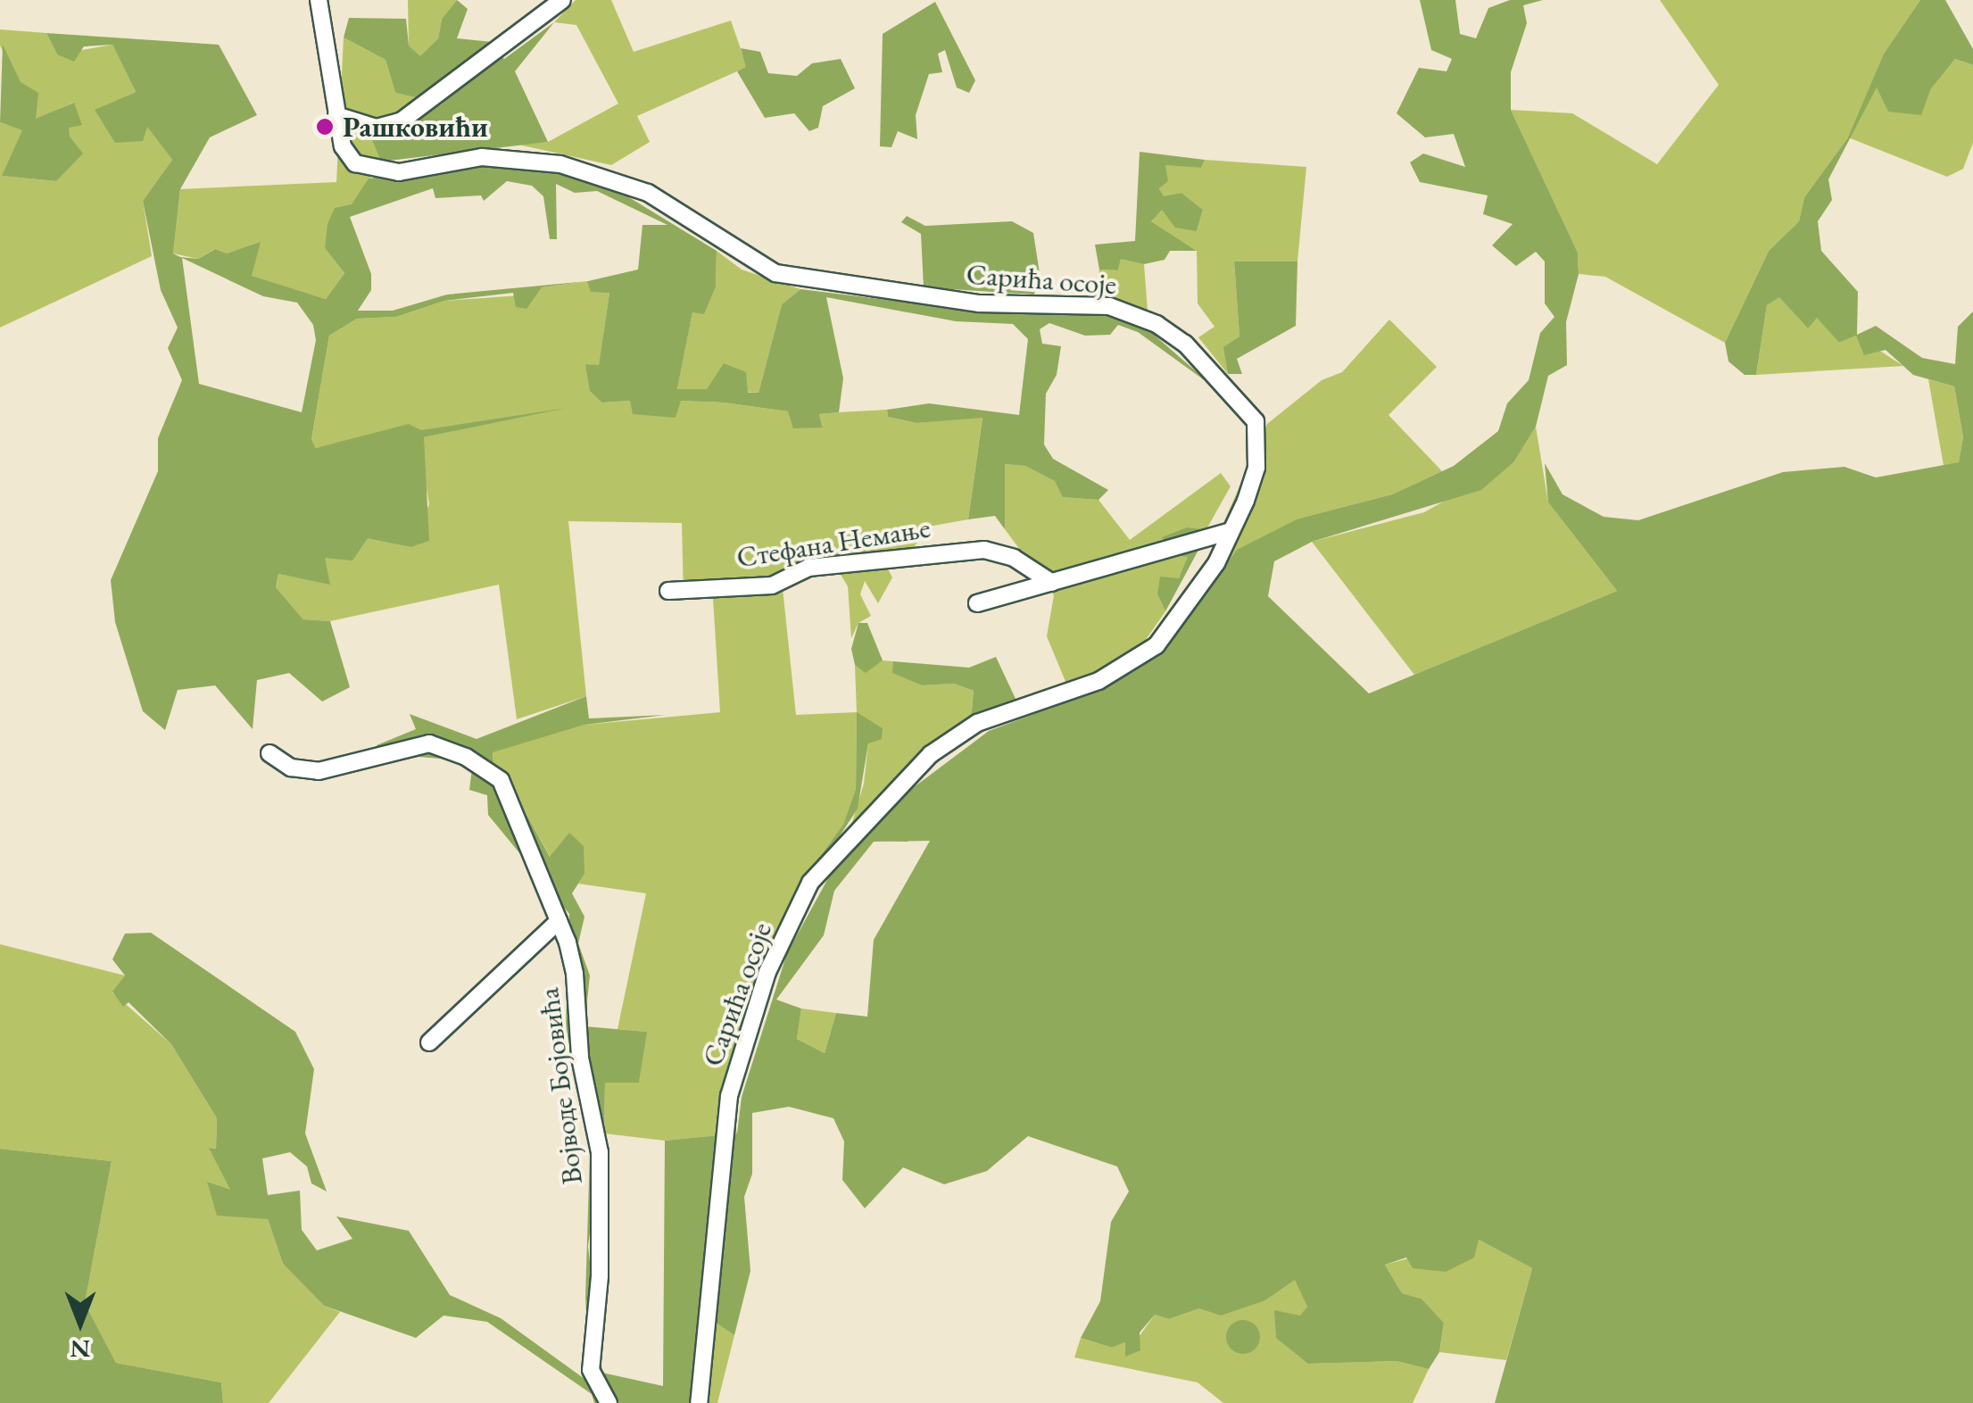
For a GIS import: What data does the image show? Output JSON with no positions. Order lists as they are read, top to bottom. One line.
{"streets":{"street":["Сарића осоје","Стефана Немање","Војводе Бојовића"]},"places":["Рашковићи"],"north":"bottom"}
